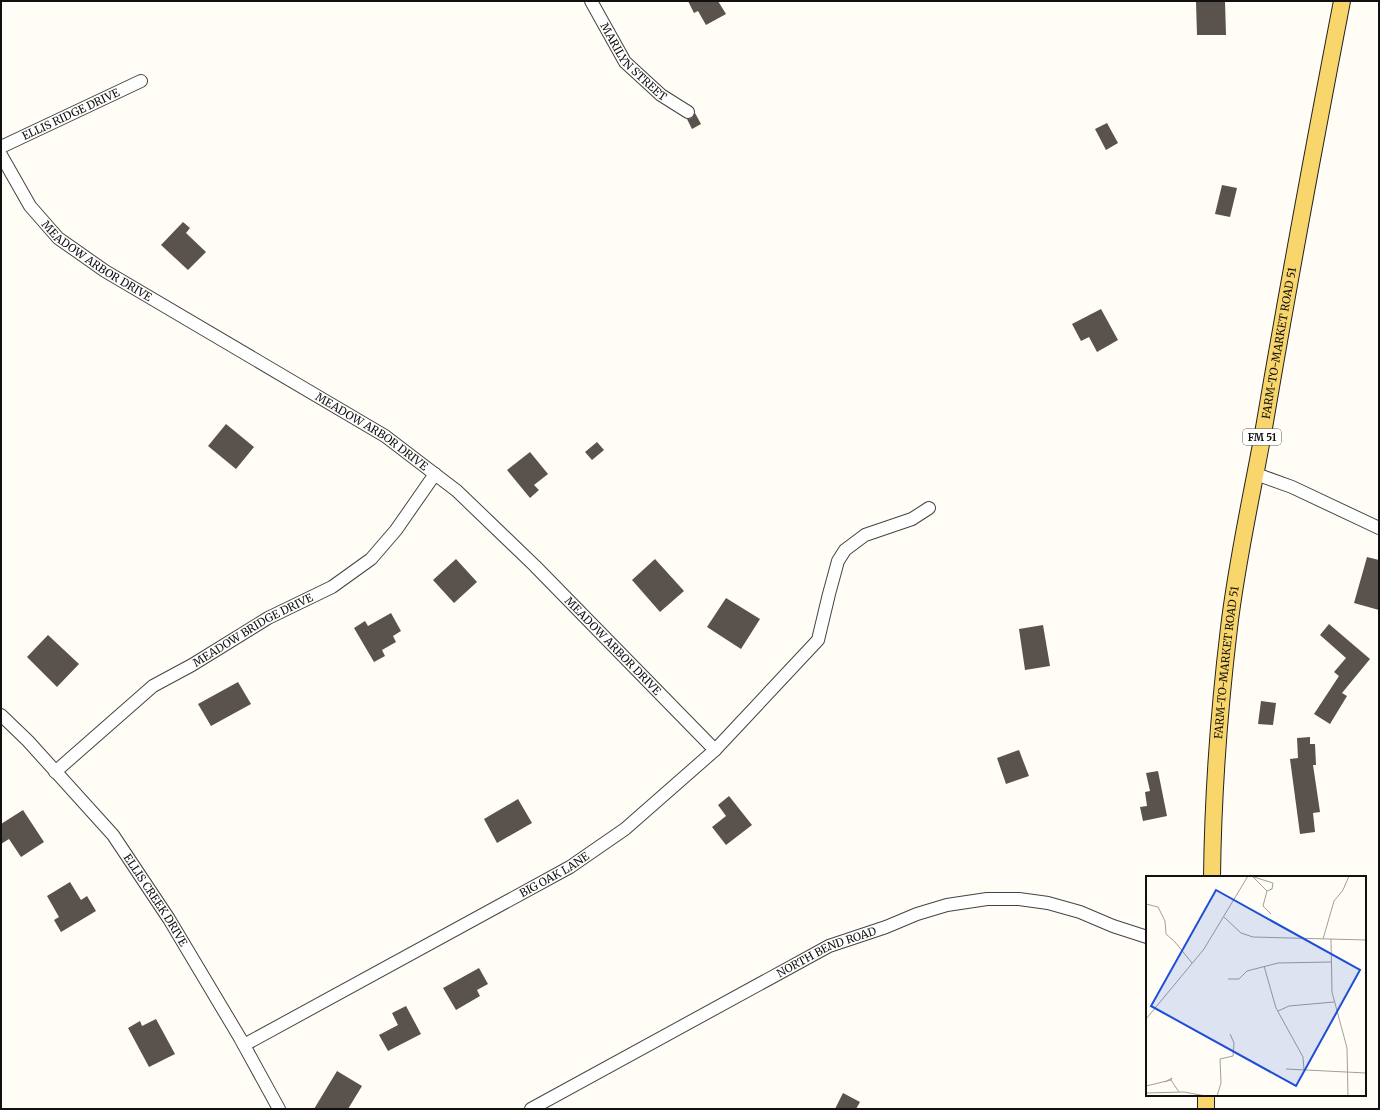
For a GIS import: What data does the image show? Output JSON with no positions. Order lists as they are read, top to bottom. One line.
{"streets":{"main road":["FARM-TO-MARKET ROAD 51","FM 51"],"street":["MARILYN STREET","ELLIS RIDGE DRIVE","MEADOW ARBOR DRIVE","MEADOW BRIDGE DRIVE","BIG OAK LANE","ELLIS CREEK DRIVE","NORTH BEND ROAD"]},"crossings":[["MEADOW ARBOR DRIVE","MEADOW BRIDGE DRIVE"],["MEADOW ARBOR DRIVE","BIG OAK LANE"],["MEADOW BRIDGE DRIVE","ELLIS CREEK DRIVE"],["BIG OAK LANE","ELLIS CREEK DRIVE"]]}
